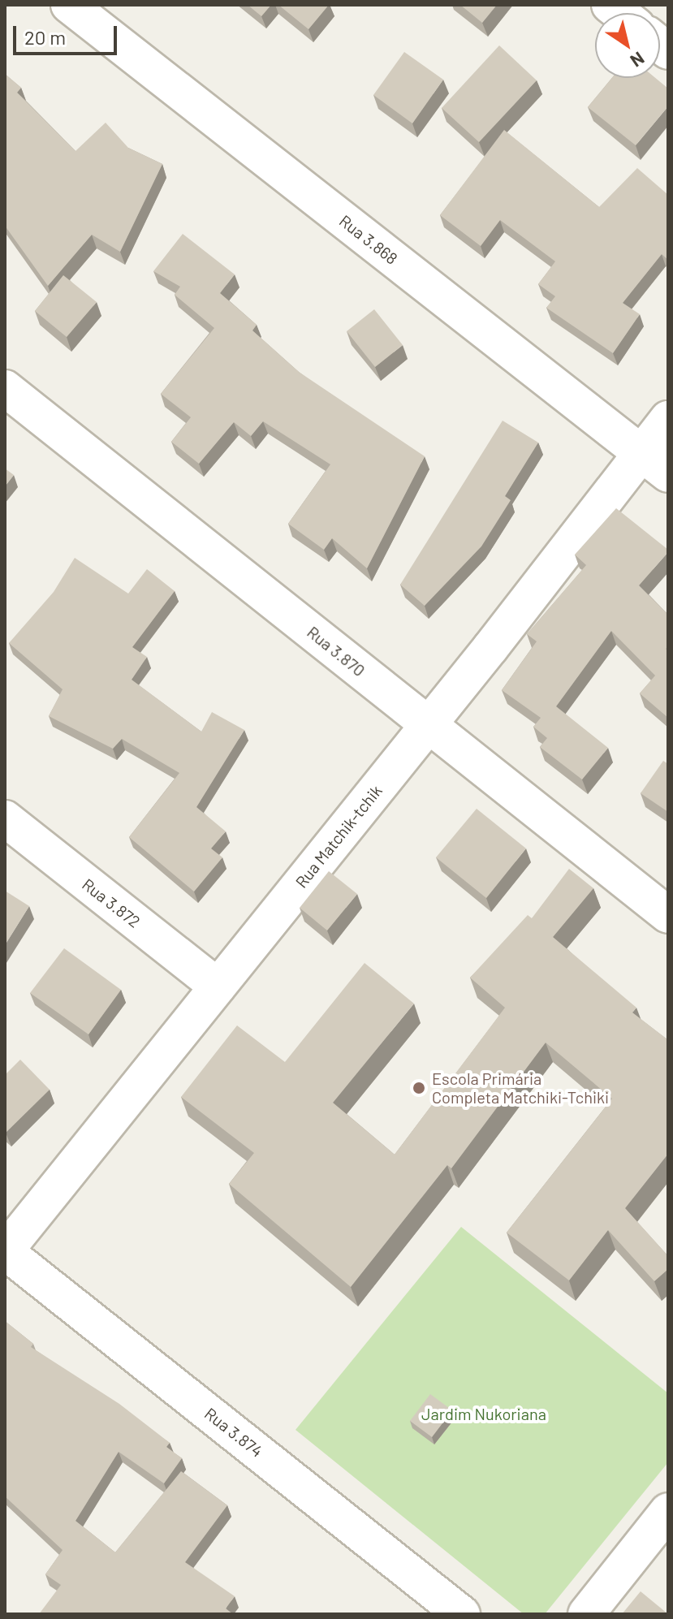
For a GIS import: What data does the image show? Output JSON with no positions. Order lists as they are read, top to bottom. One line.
{"streets":{"street":["Rua 3.868","Rua 3.870","Rua Matchik-tchik","Rua 3.872","Rua 3.874"]},"crossings":[["Rua 3.868","Rua Matchik-tchik"],["Rua 3.870","Rua Matchik-tchik"],["Rua Matchik-tchik","Rua 3.872"],["Rua Matchik-tchik","Rua 3.874"]],"parks":["Jardim Nukoriana"],"places":["Escola Primária Completa Matchiki-Tchiki"],"scale_bar":"20 m","north":"bottom right"}
